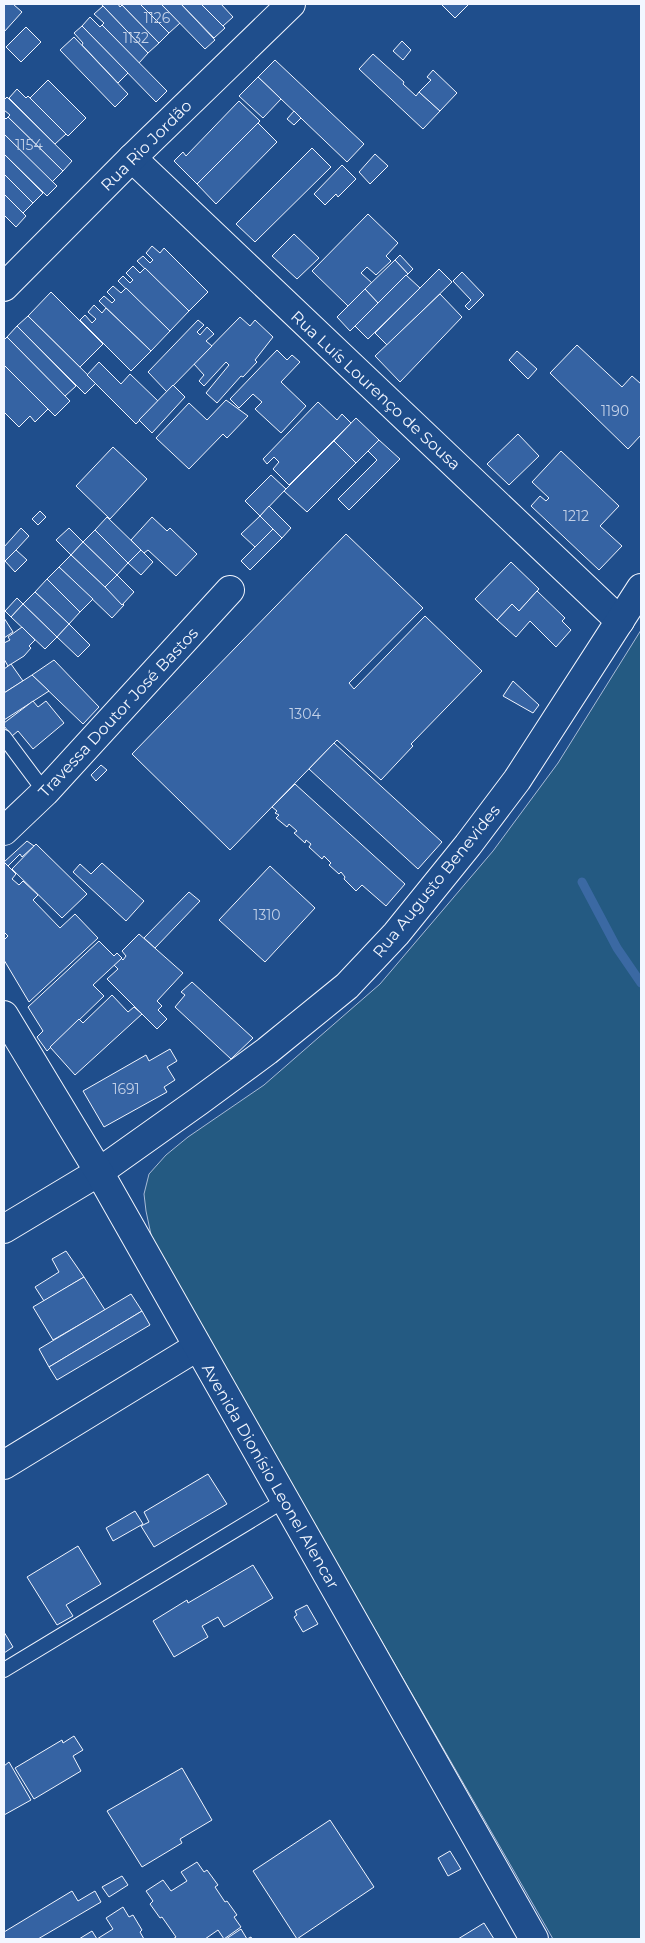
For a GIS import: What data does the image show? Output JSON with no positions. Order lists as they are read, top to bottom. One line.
{"streets":{"street":["Rua Rio Jordão","Rua Luís Lourenço de Sousa","Travessa Doutor José Bastos","Rua Augusto Benevides","Avenida Dionísio Leonel Alencar"]},"crossings":[["Rua Rio Jordão","Rua Luís Lourenço de Sousa"],["Rua Luís Lourenço de Sousa","Rua Augusto Benevides"],["Rua Augusto Benevides","Avenida Dionísio Leonel Alencar"]],"house_numbers":["1126","1132","1154","1190","1212","1304","1310","1691"]}
